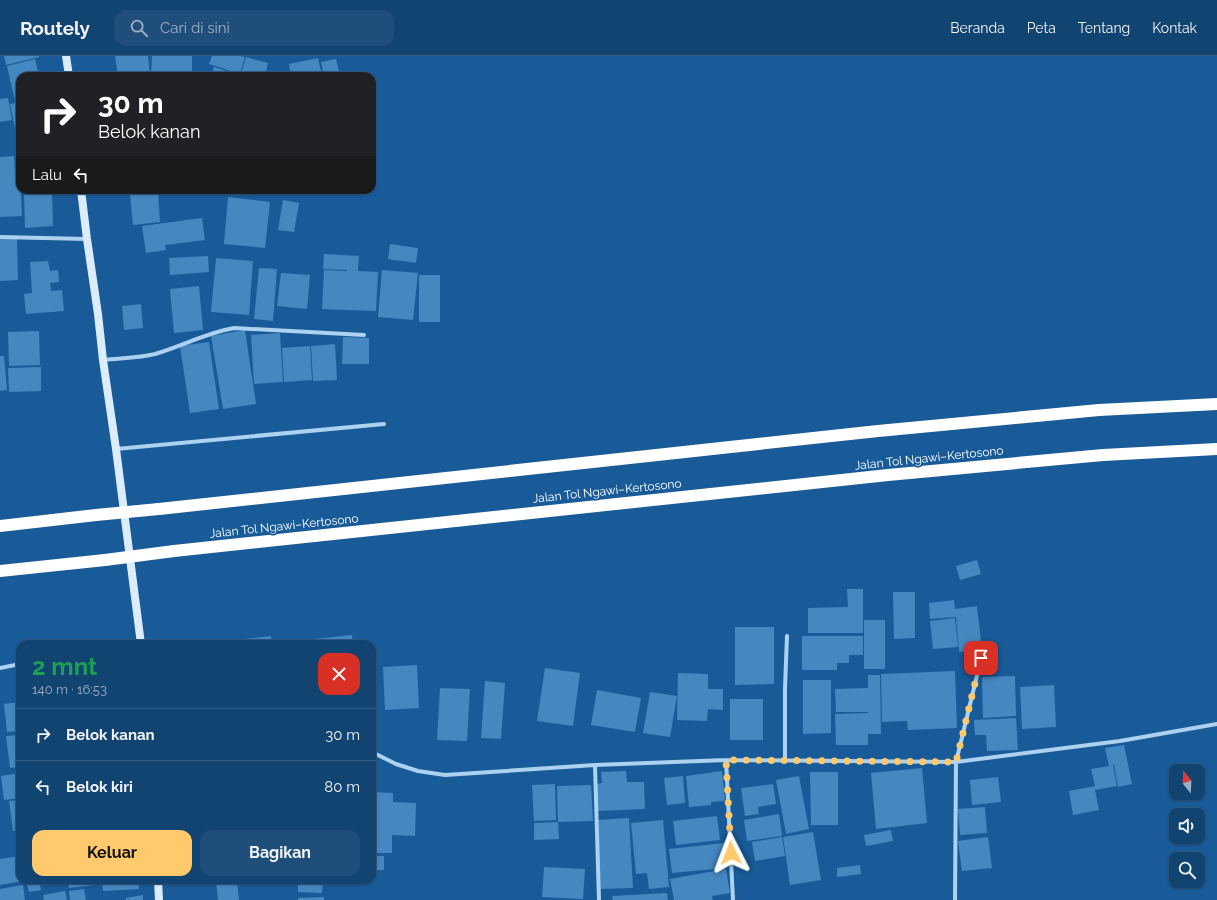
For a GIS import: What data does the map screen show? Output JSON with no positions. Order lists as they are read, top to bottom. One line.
{"streets":{"highway":["Jalan Tol Ngawi–Kertosono"]},"north":"top","page":{"header":"Routely","search":"Cari di sini","nav":["Beranda","Peta","Tentang","Kontak"],"turn":["30 m","Belok kanan"],"then":"Lalu","heading":["2 mnt","140 m · 16:53"],"list":[{"name":"Belok kanan","value":"30 m"},{"name":"Belok kiri","value":"80 m"}],"buttons":["Keluar","Bagikan"]}}
